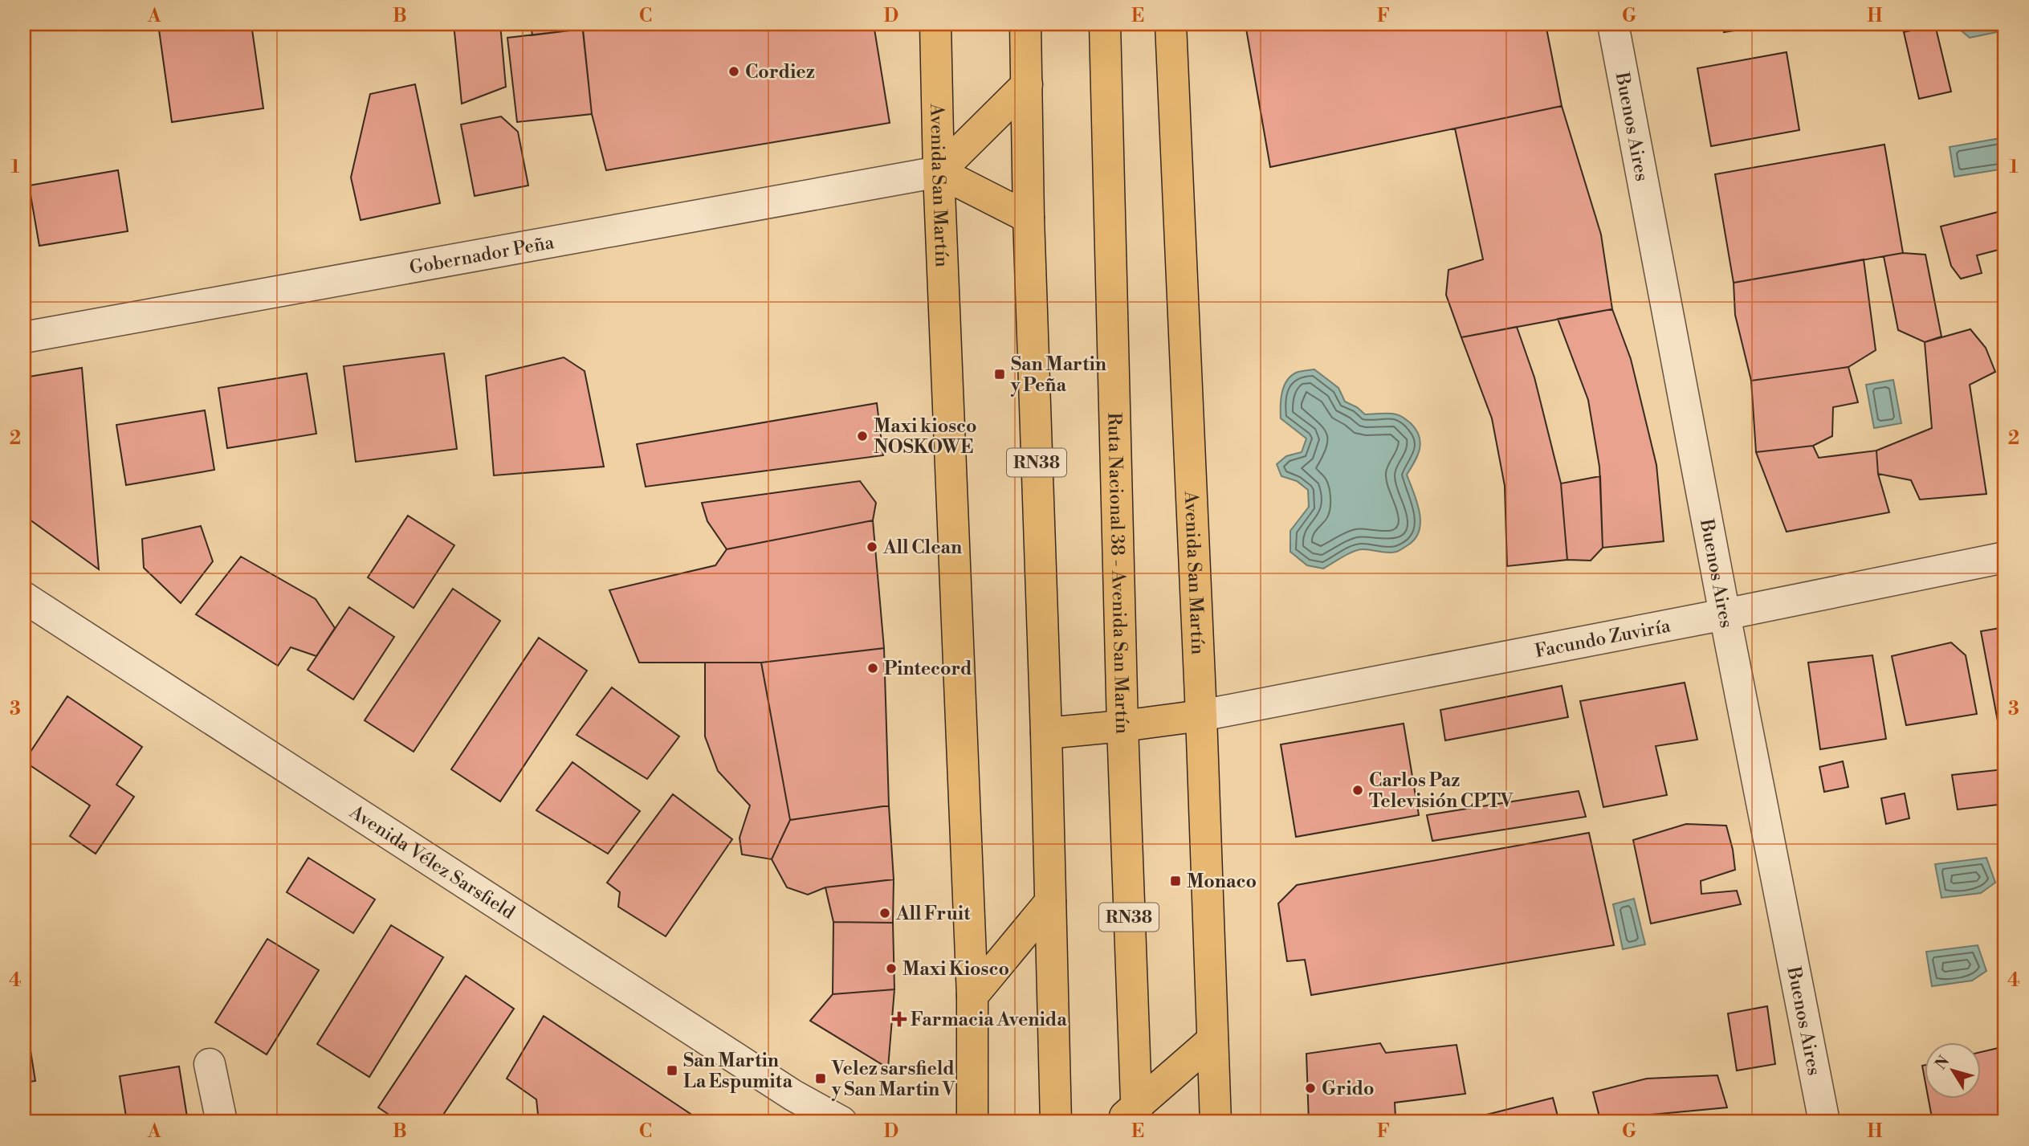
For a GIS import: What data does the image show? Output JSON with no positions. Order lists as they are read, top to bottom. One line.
{"streets":{"main road":["Avenida San Martín","RN38","Ruta Nacional 38 - Avenida San Martín"],"street":["Buenos Aires","Gobernador Peña","Facundo Zuviría","Avenida Vélez Sarsfield"]},"crossings":[["Buenos Aires","Facundo Zuviría"],["Avenida San Martín","Gobernador Peña"],["Avenida San Martín","Facundo Zuviría"]],"places":{"other":["Cordiez","Maxi kiosco NOSKOWE","All Clean","Pintecord","Carlos Paz Televisión CPTV","All Fruit","Maxi Kiosco","Grido"],"transit":["San Martin y Peña","Monaco","San Martin La Espumita","Velez sarsfield y San Martin V"],"health":["Farmacia Avenida"]},"north":"top left","grid":{"columns":["A","B","C","D","E","F","G","H"],"rows":["1","2","3","4"]}}
